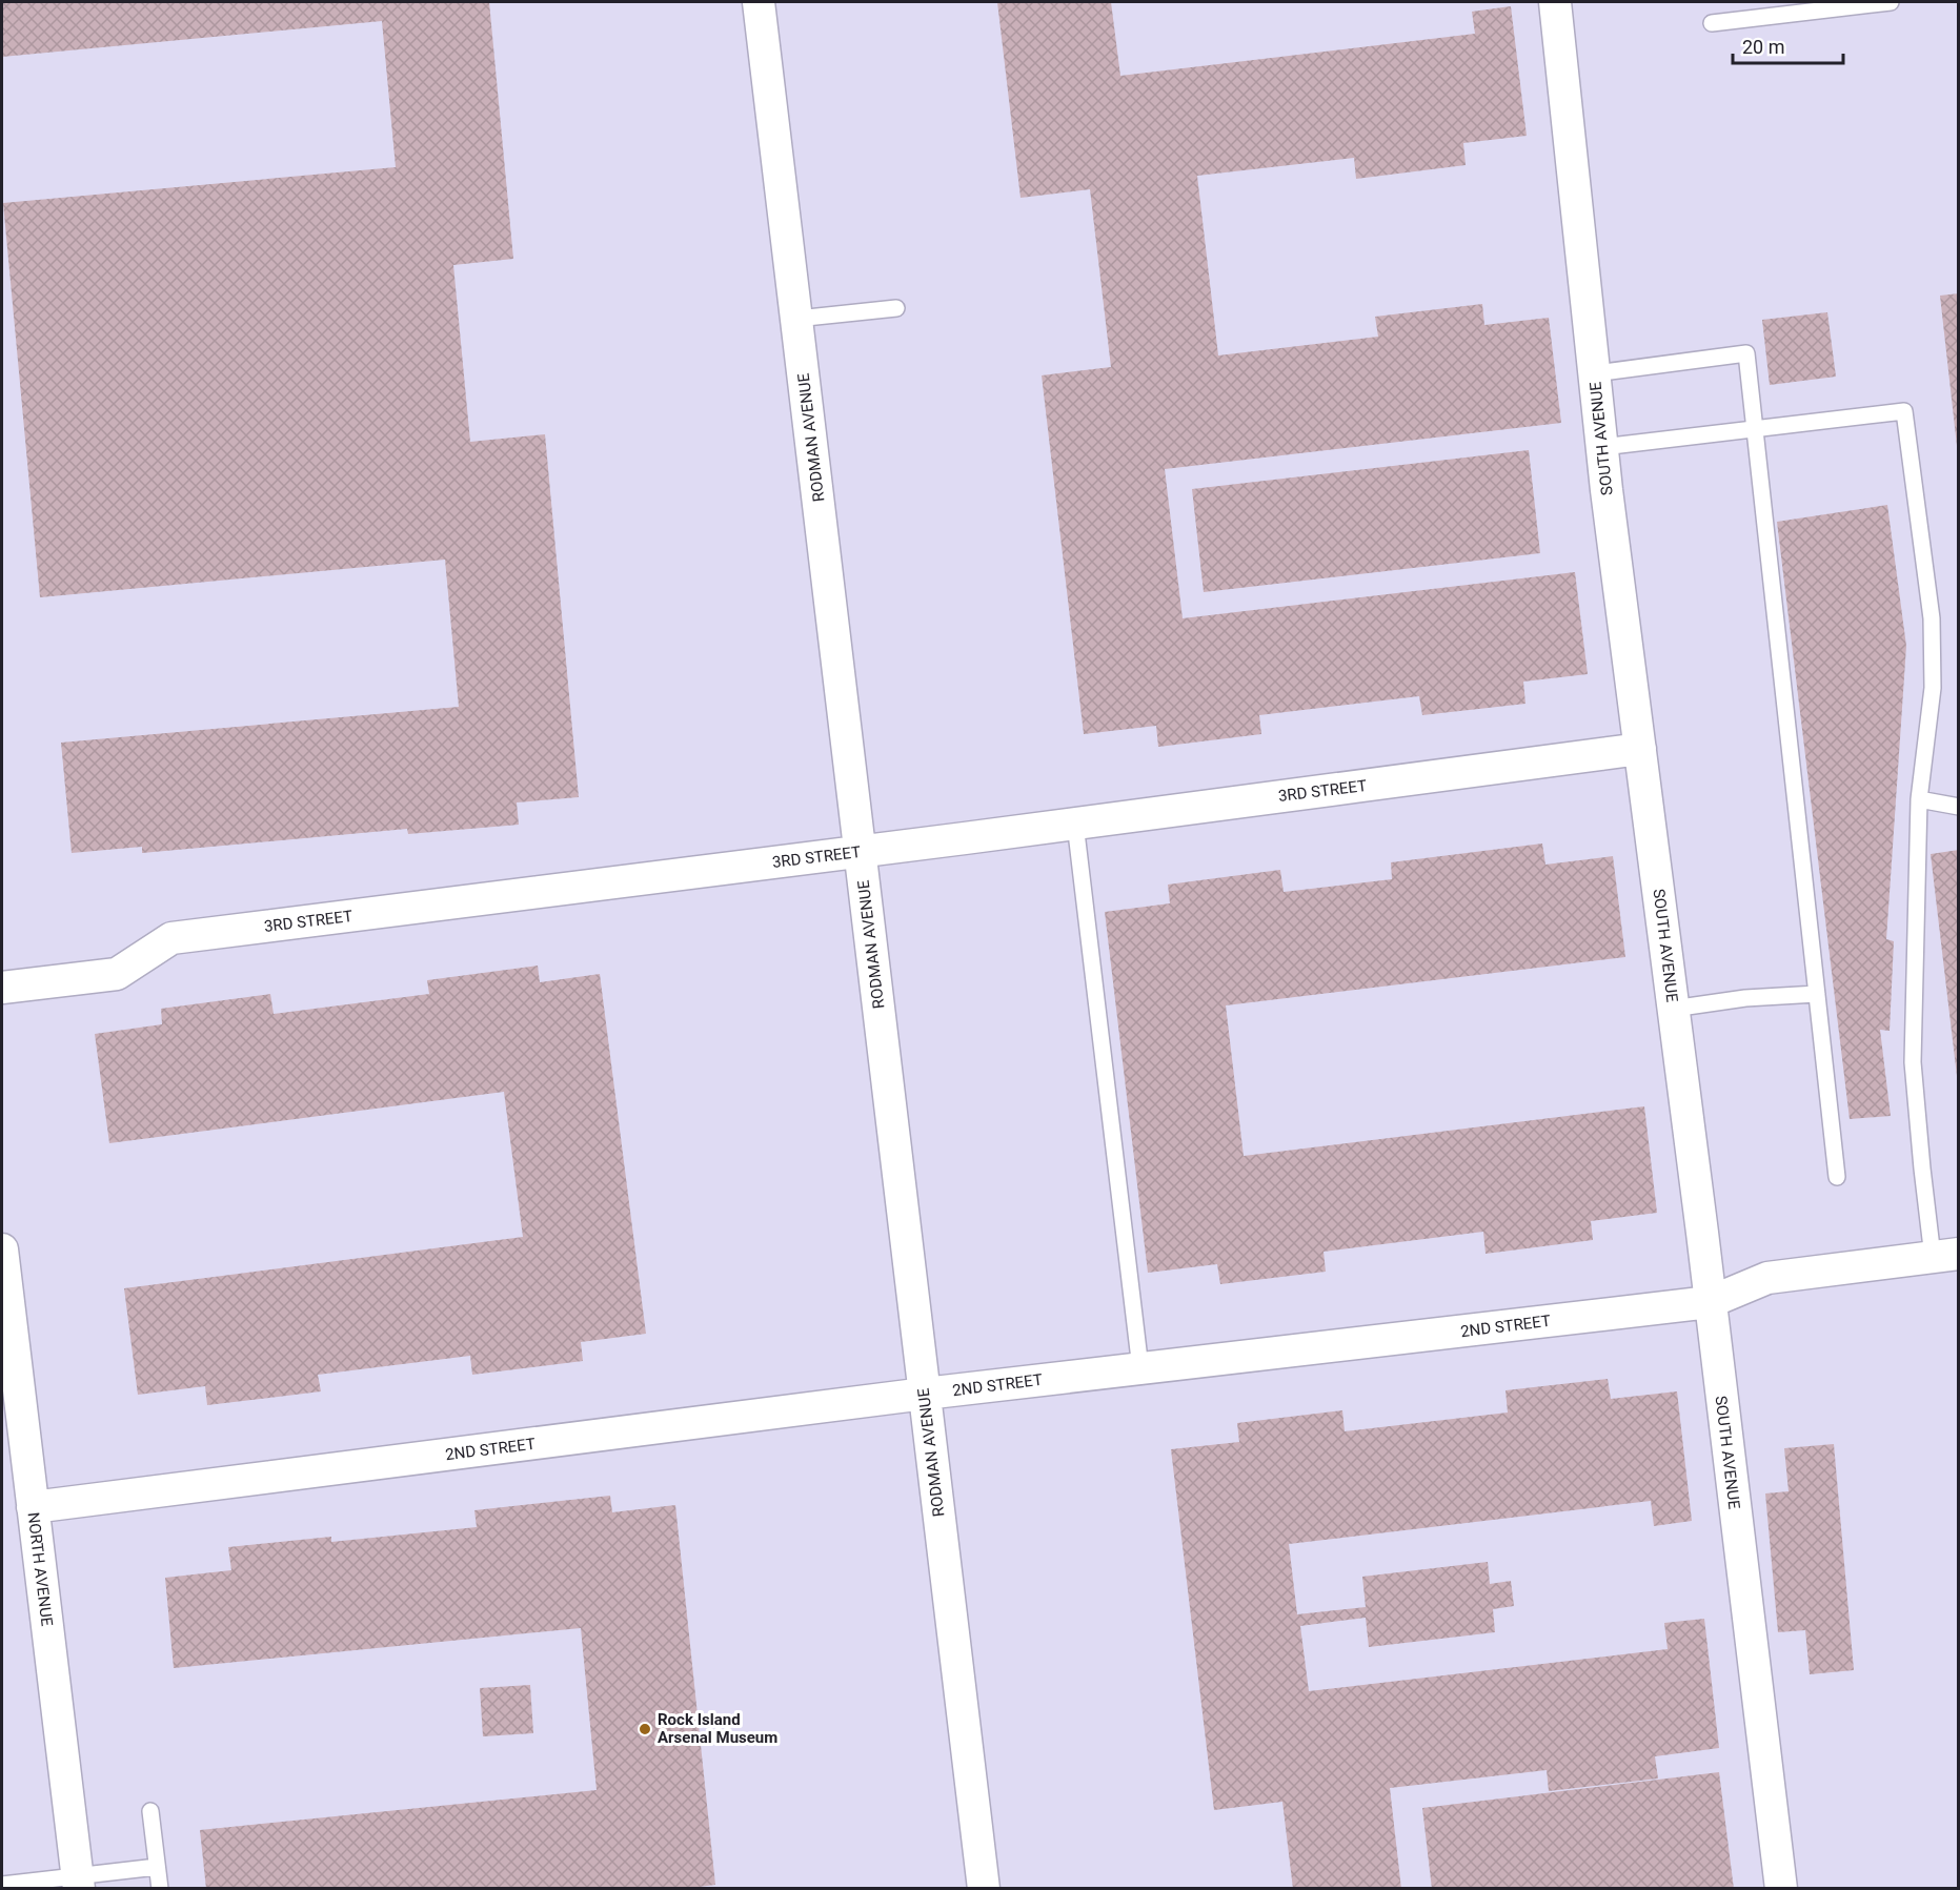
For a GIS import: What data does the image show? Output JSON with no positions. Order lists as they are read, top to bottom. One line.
{"streets":{"street":["RODMAN AVENUE","SOUTH AVENUE","3RD STREET","2ND STREET","NORTH AVENUE"]},"crossings":[["RODMAN AVENUE","3RD STREET"],["RODMAN AVENUE","2ND STREET"],["SOUTH AVENUE","3RD STREET"],["SOUTH AVENUE","2ND STREET"],["2ND STREET","NORTH AVENUE"]],"places":["Rock Island Arsenal Museum"],"scale_bar":"20 m"}
